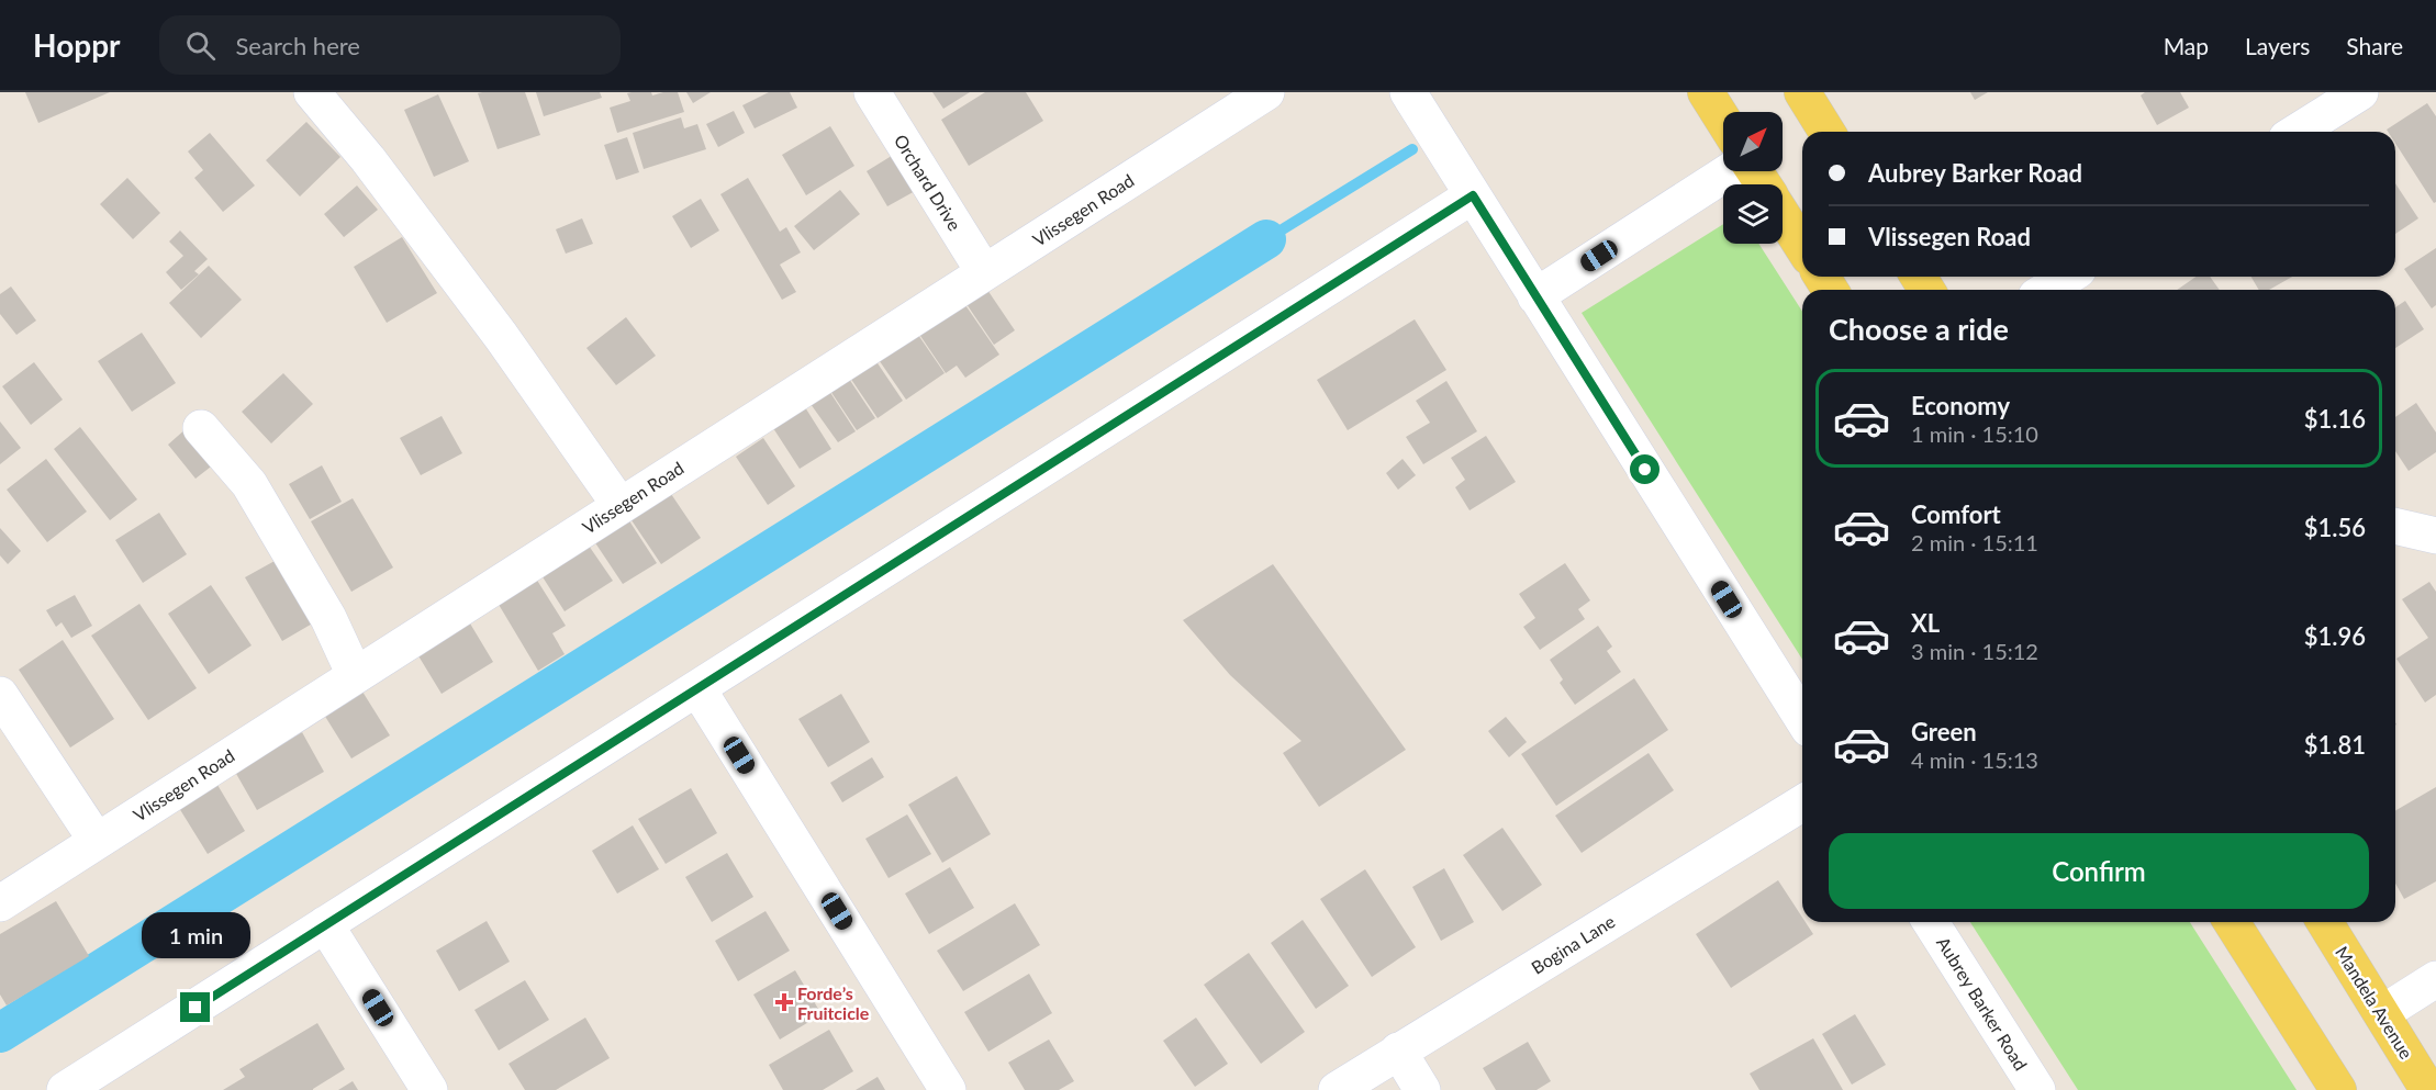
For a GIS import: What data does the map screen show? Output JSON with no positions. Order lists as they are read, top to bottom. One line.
{"streets":{"main road":["Mandela Avenue"],"street":["Orchard Drive","Vlissegen Road","Bogina Lane","Aubrey Barker Road"]},"crossings":[["Orchard Drive","Vlissegen Road"]],"places":{"health":["Forde’s Fruitcicle"]},"north":"top right","page":{"header":"Hoppr","search":"Search here","nav":["Map","Layers","Share"],"banner":["Aubrey Barker Road","Vlissegen Road"],"heading":"Choose a ride","list":[{"name":"Economy","note":"1 min · 15:10","value":"$1.16"},{"name":"Comfort","note":"2 min · 15:11","value":"$1.56"},{"name":"XL","note":"3 min · 15:12","value":"$1.96"},{"name":"Green","note":"4 min · 15:13","value":"$1.81"}],"buttons":"Confirm","bubble":"1 min"}}
